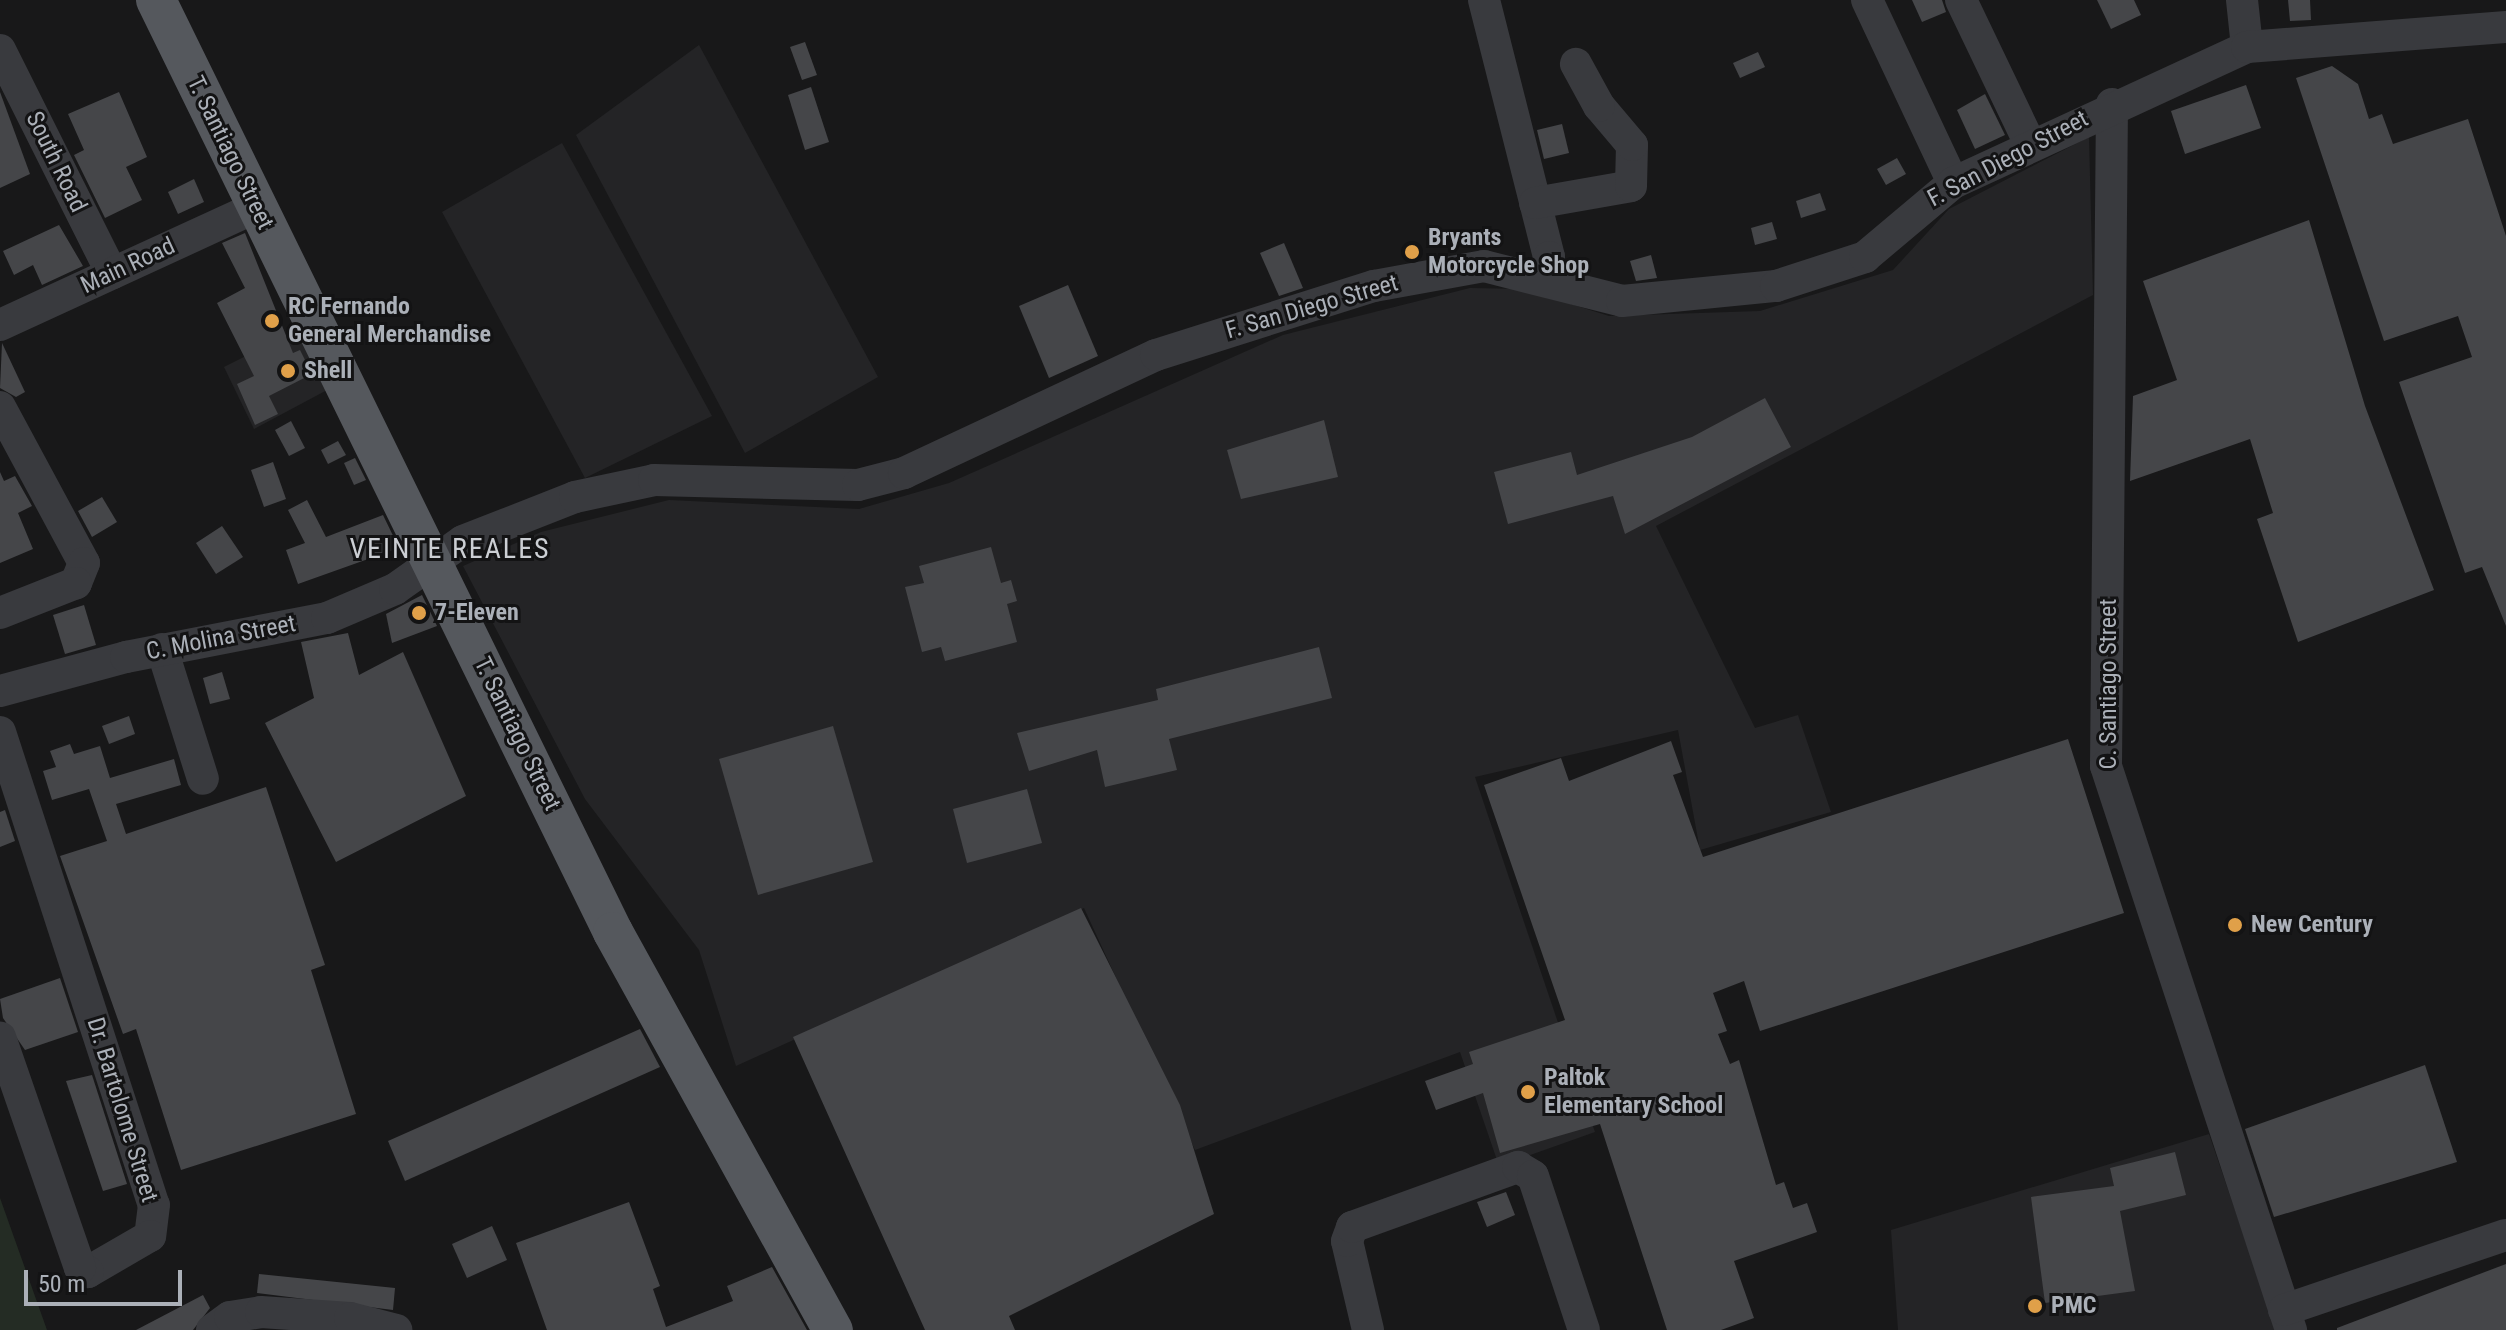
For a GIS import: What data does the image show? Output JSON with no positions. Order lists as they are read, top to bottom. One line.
{"streets":{"main road":["T. Santiago Street"],"street":["F. San Diego Street","South Road","Main Road","C. Molina Street","C. Santiago Street","Dr. Bartolome Street"]},"crossings":[["T. Santiago Street","F. San Diego Street"],["T. Santiago Street","Main Road"],["T. Santiago Street","C. Molina Street"],["F. San Diego Street","C. Molina Street"],["F. San Diego Street","C. Santiago Street"],["South Road","Main Road"]],"districts":["VEINTE REALES"],"places":["Bryants Motorcycle Shop","RC Fernando General Merchandise","Shell","7-Eleven","New Century","Paltok Elementary School","PMC"],"scale_bar":"50 m"}
